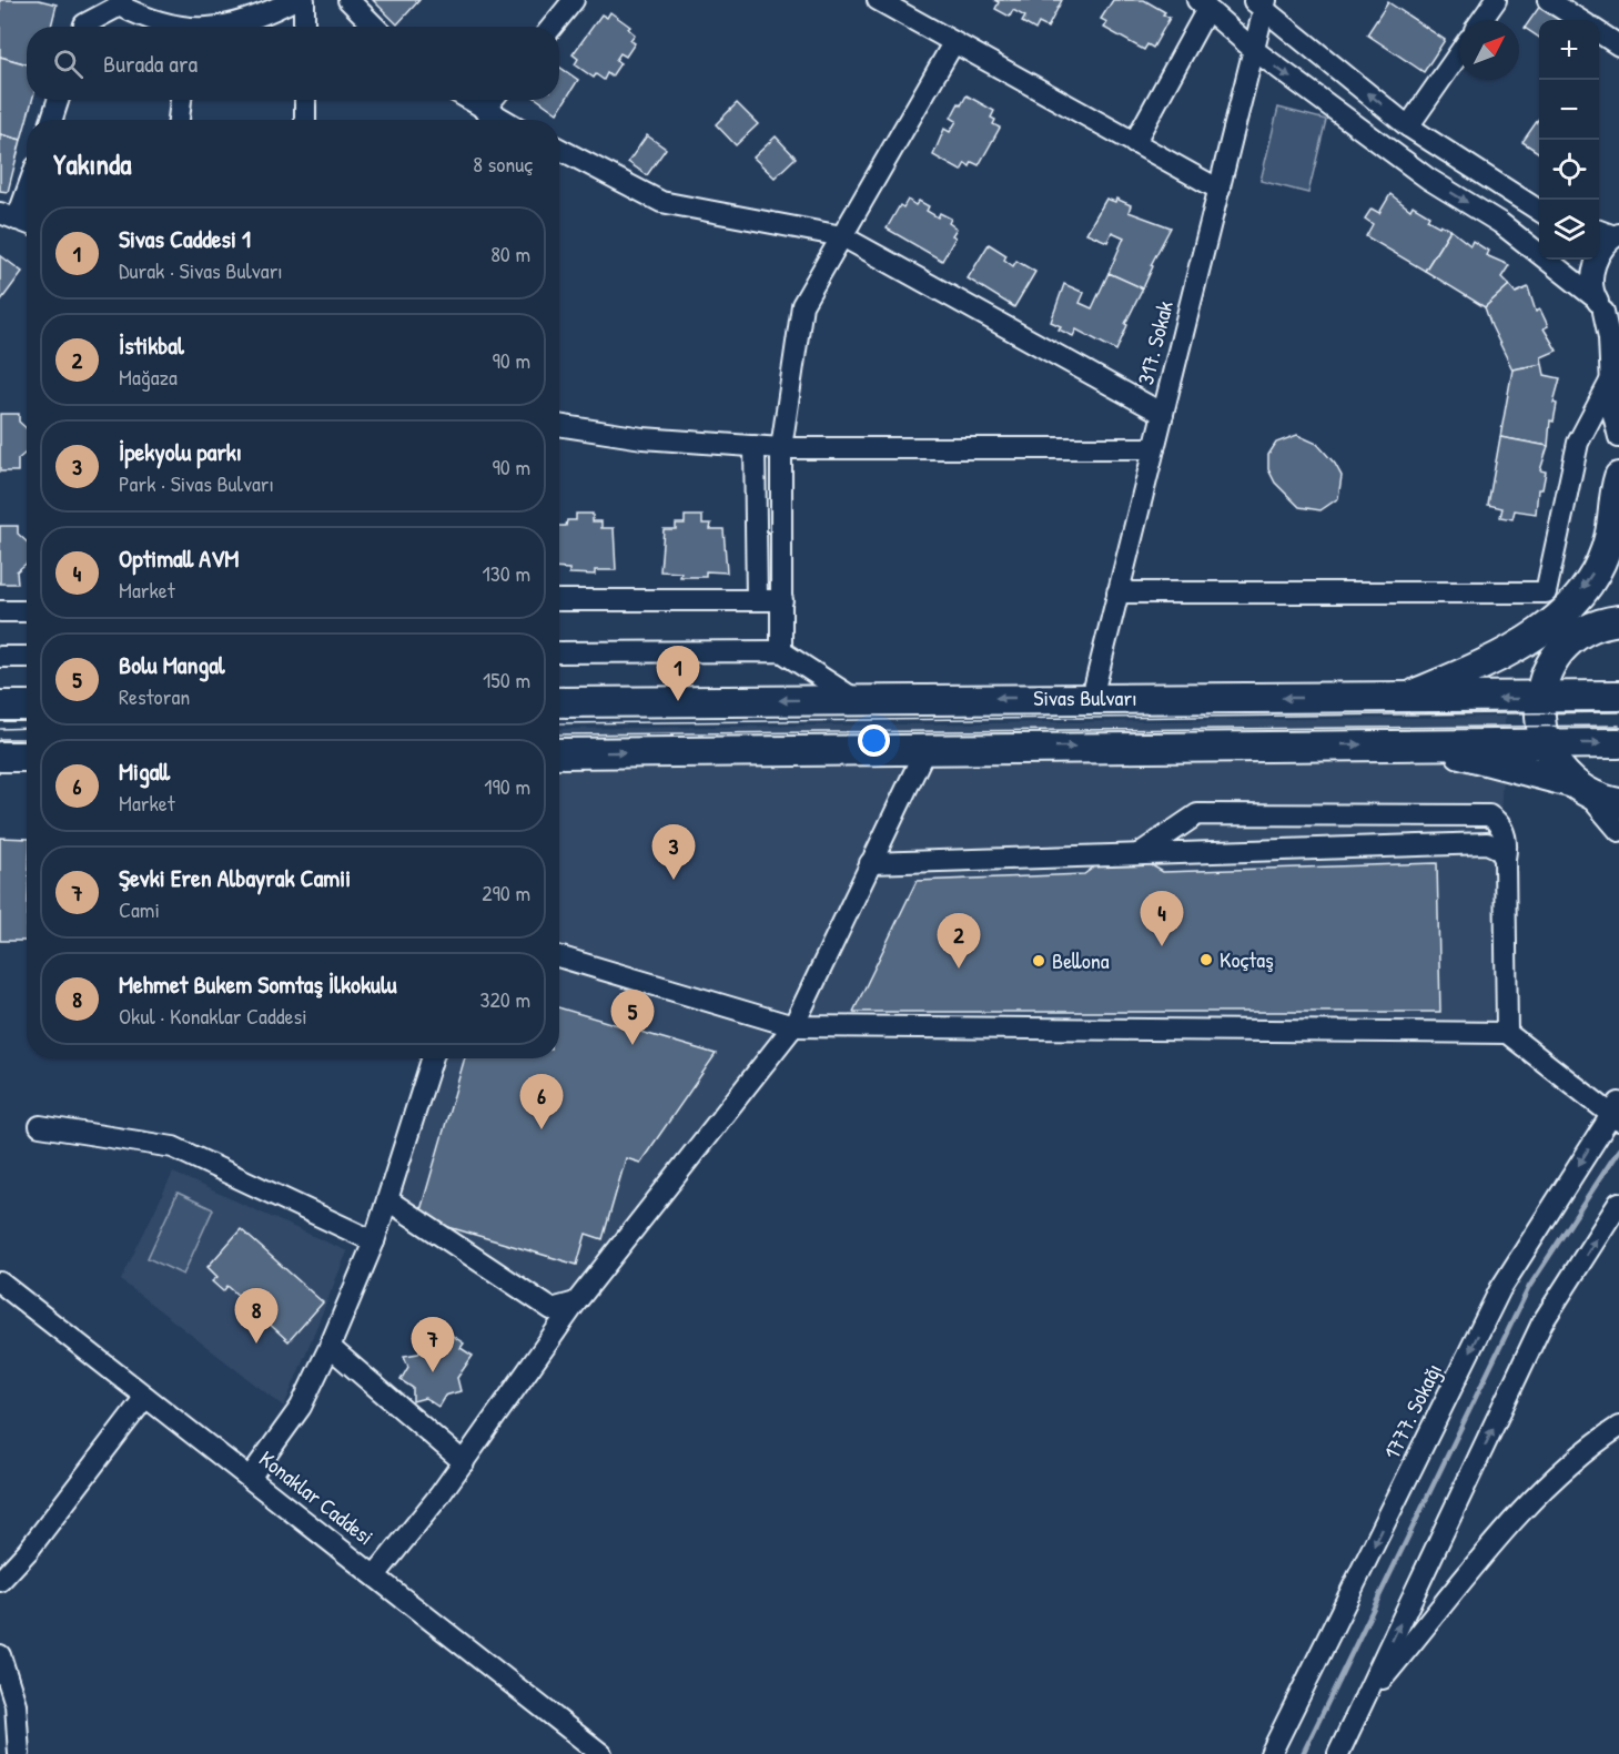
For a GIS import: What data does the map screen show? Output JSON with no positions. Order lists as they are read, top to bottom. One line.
{"streets":{"highway":["Sivas Bulvarı"],"street":["317. Sokak","1777. Sokağı","Konaklar Caddesi"]},"crossings":[["317. Sokak","Sivas Bulvarı"]],"places":["Koçtaş","Bellona"],"north":"top right","page":{"map_buttons":["+","−"],"search":"Burada ara","heading":["Yakında","8 sonuç"],"list":[{"mark":"1","name":"Sivas Caddesi 1","note":"Durak · Sivas Bulvarı","value":"80 m"},{"mark":"2","name":"İstikbal","note":"Mağaza","value":"90 m"},{"mark":"3","name":"İpekyolu parkı","note":"Park · Sivas Bulvarı","value":"90 m"},{"mark":"4","name":"Optimall AVM","note":"Market","value":"130 m"},{"mark":"5","name":"Bolu Mangal","note":"Restoran","value":"150 m"},{"mark":"6","name":"Migall","note":"Market","value":"190 m"},{"mark":"7","name":"Şevki Eren Albayrak Camii","note":"Cami","value":"290 m"},{"mark":"8","name":"Mehmet Bukem Somtaş İlkokulu","note":"Okul · Konaklar Caddesi","value":"320 m"}],"pins":["1","3","4","2","5","6","8","7"]}}
